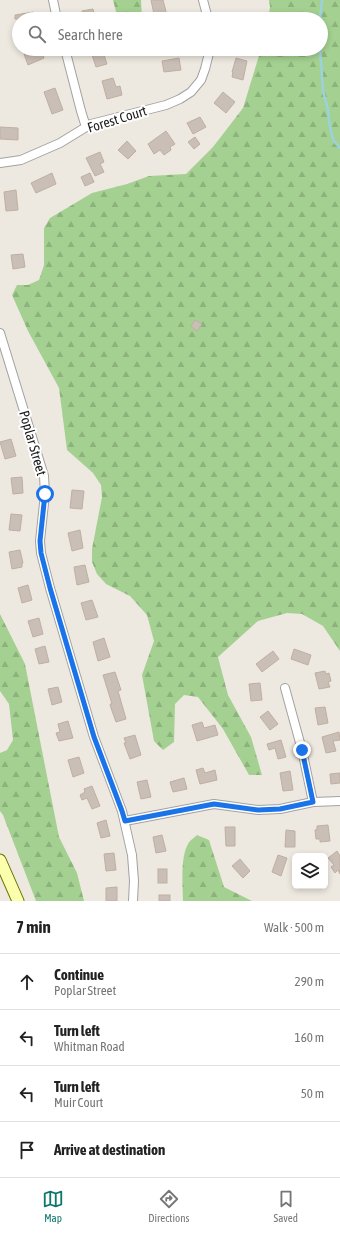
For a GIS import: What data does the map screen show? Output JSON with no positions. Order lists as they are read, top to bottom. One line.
{"streets":{"street":["Forest Court","Poplar Street"]},"page":{"search":"Search here","heading":["7 min","Walk · 500 m"],"list":[["Continue","Poplar Street","290 m"],["Turn left","Whitman Road","160 m"],["Turn left","Muir Court","50 m"],"Arrive at destination"],"nav":["Map","Directions","Saved"]}}
